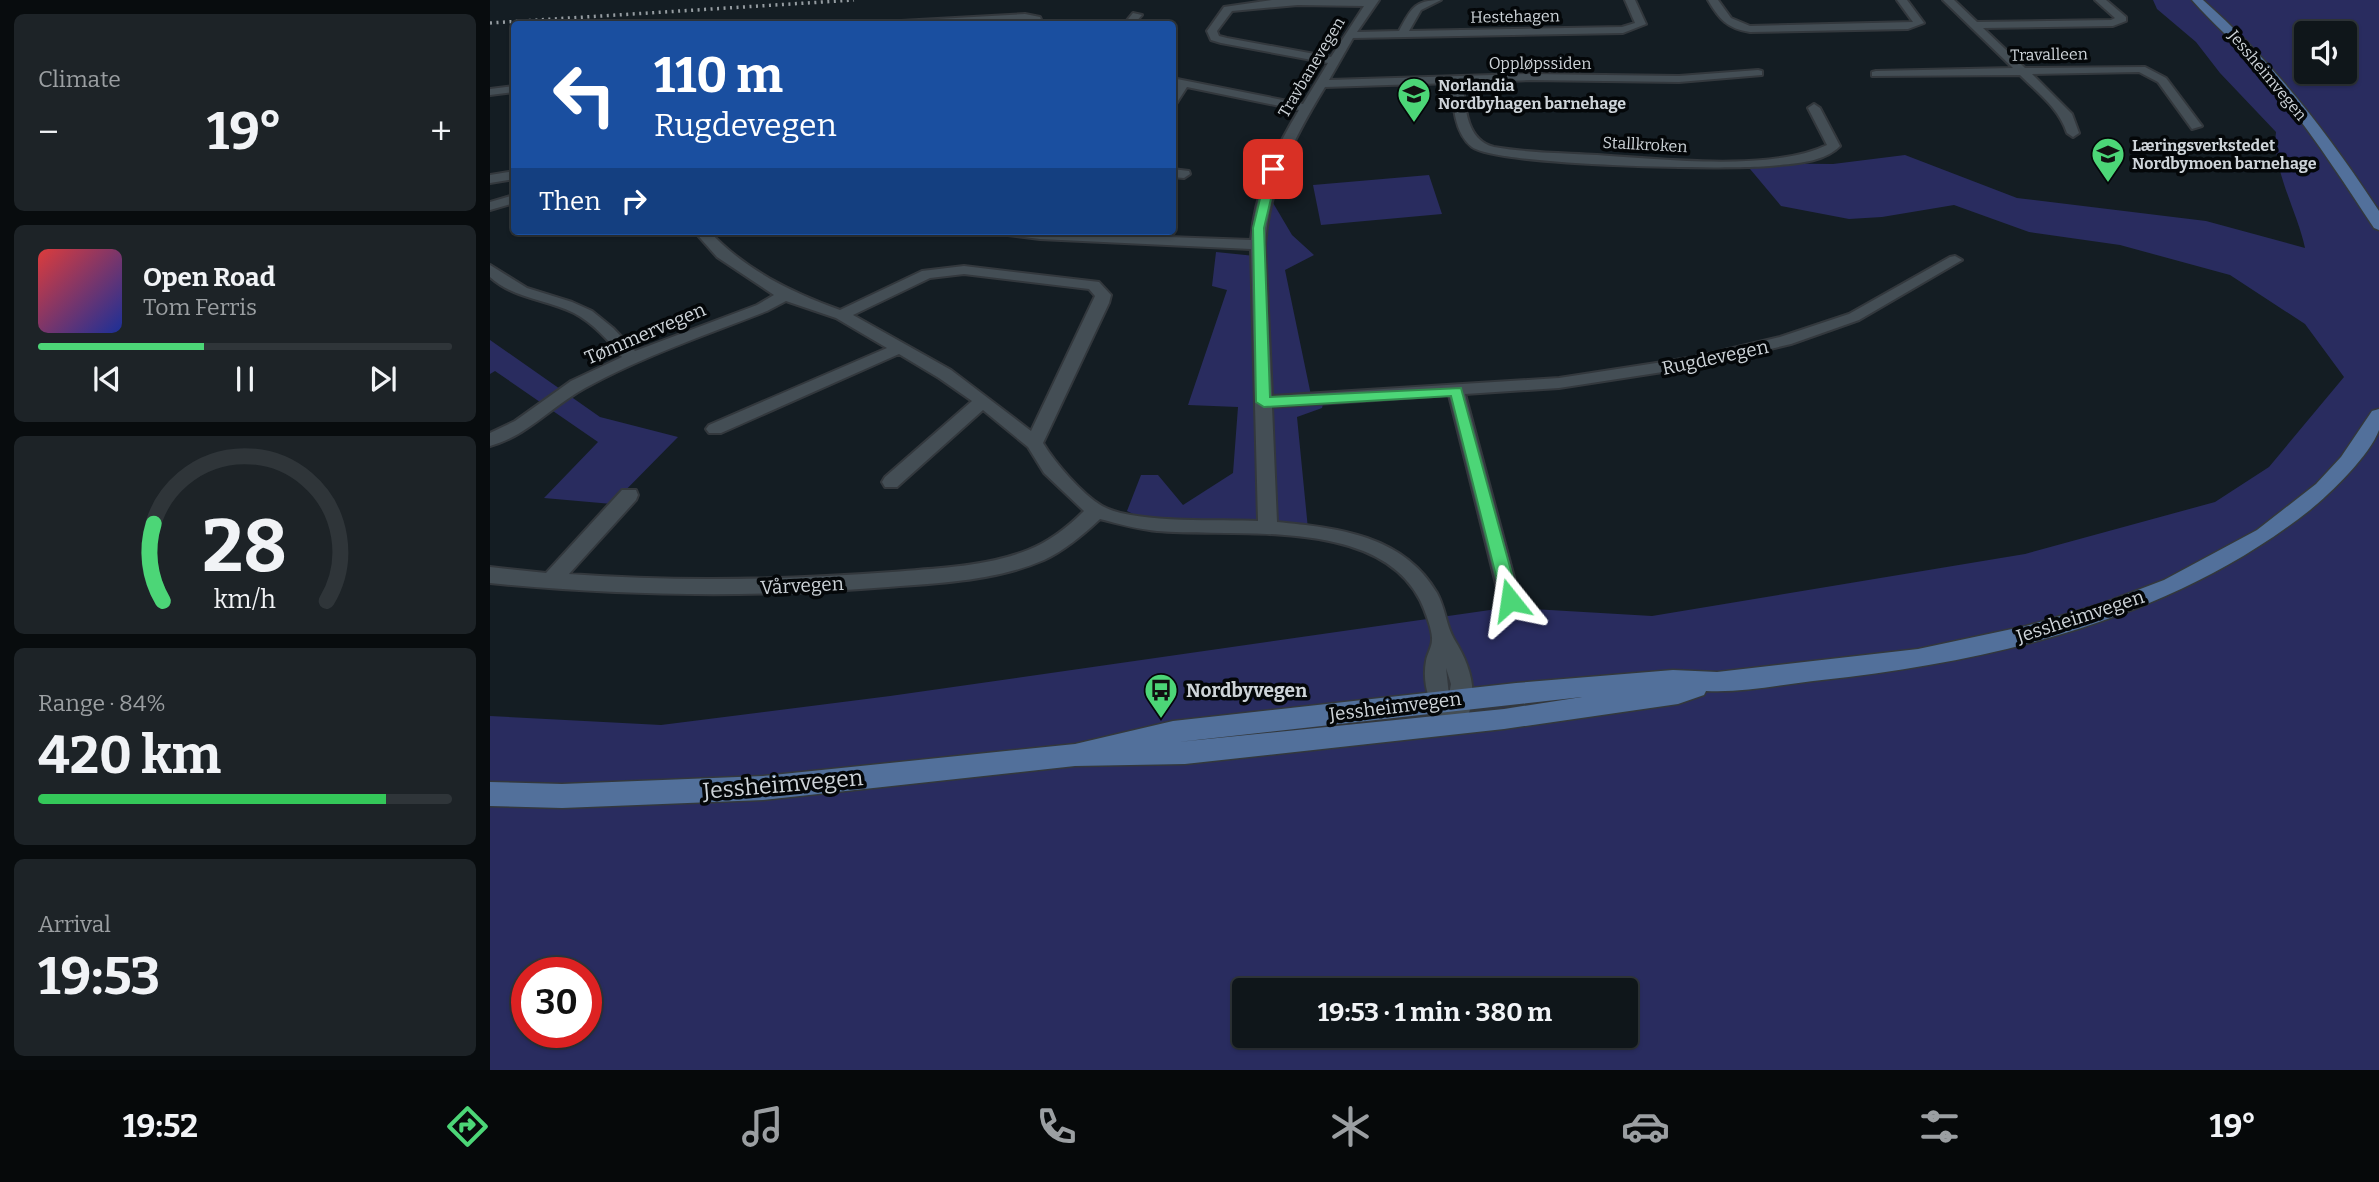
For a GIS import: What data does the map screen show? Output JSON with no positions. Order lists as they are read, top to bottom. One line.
{"streets":{"main road":["Jessheimvegen"],"street":["Hestehagen","Travalleen","Oppløpssiden","Travbanevegen","Stallkroken","Tømmervegen","Rugdevegen","Vårvegen"]},"crossings":[["Hestehagen","Travbanevegen"],["Oppløpssiden","Travbanevegen"],["Oppløpssiden","Stallkroken"],["Travbanevegen","Rugdevegen"]],"places":{"school or university":["Norlandia Nordbyhagen barnehage","Læringsverkstedet Nordbymoen barnehage"],"bus stop":["Nordbyvegen"]},"page":{"tile":["Climate",["Range · 84%","420 km"],["Arrival","19:53"]],"turn":["110 m","Rugdevegen"],"heat":["−","19°","+"],"then":"Then","song":["Open Road","Tom Ferris"],"limit":"30","trip":"19:53 · 1 min · 380 m","tabs":["19:52","19°"],"gauge":["28","km/h"]}}
